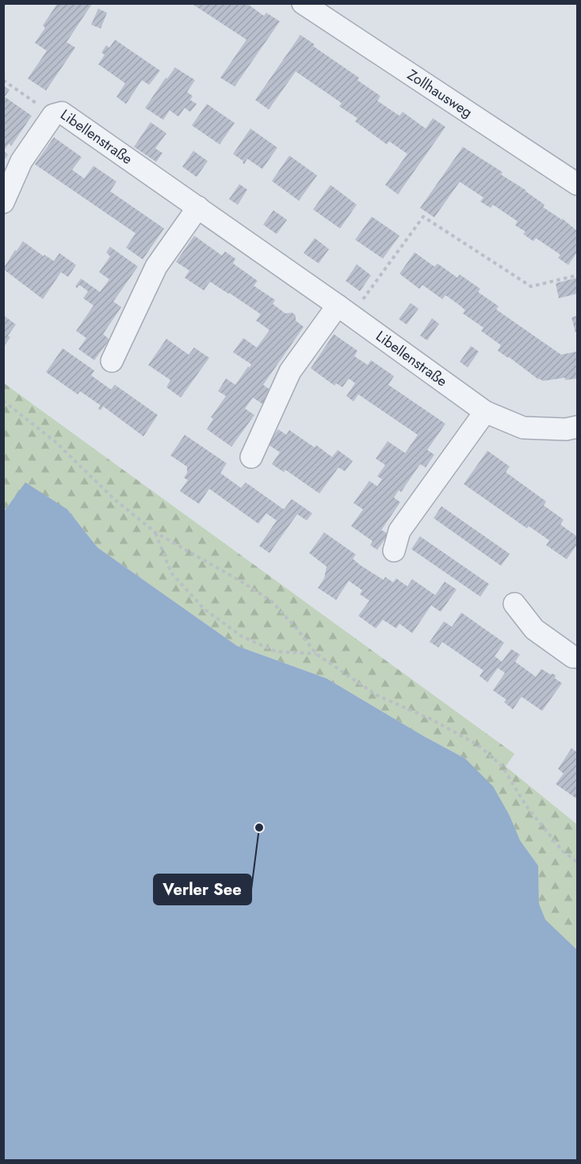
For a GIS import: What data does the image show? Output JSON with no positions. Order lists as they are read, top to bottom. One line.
{"streets":{"street":["Zollhausweg","Libellenstraße"]},"places":["Verler See"]}
